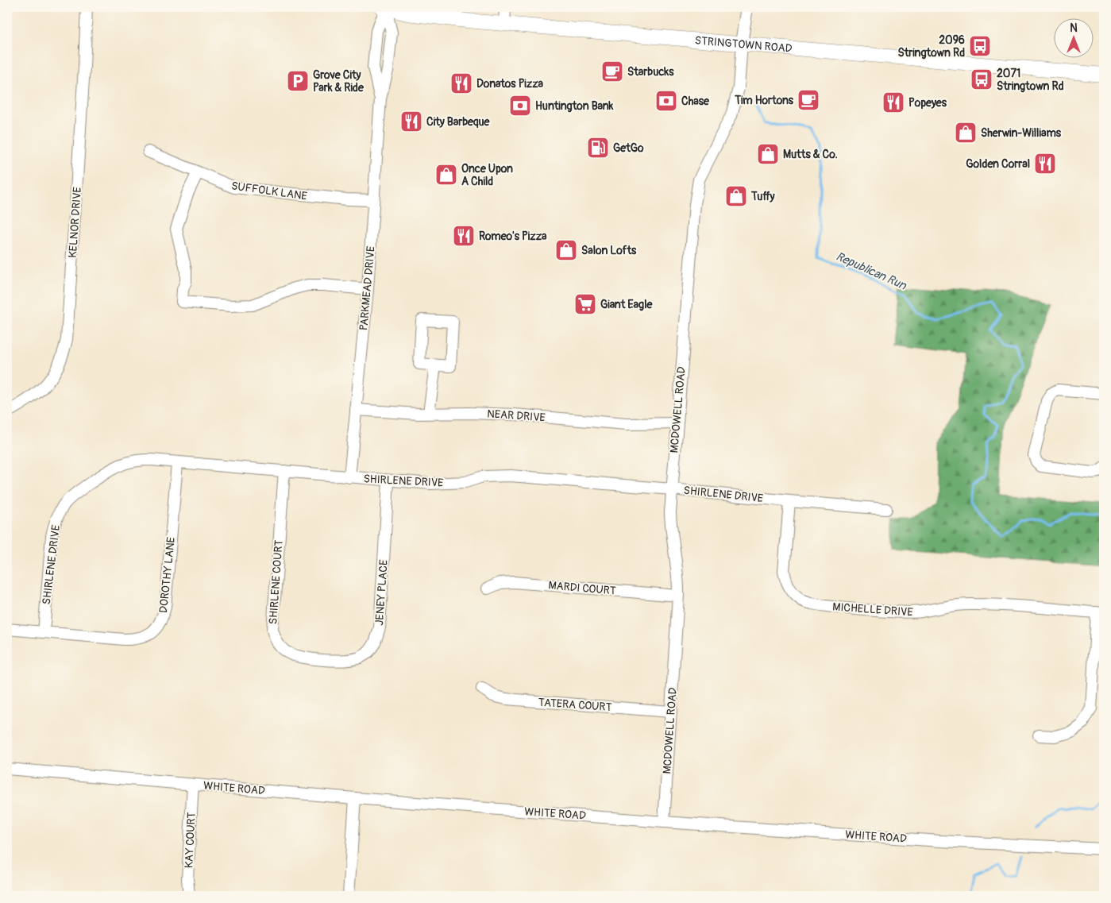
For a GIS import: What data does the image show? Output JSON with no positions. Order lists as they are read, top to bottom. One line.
{"streets":{"main road":["STRINGTOWN ROAD"],"street":["SUFFOLK LANE","KELNOR DRIVE","PARKMEAD DRIVE","MCDOWELL ROAD","NEAR DRIVE","SHIRLENE DRIVE","DOROTHY LANE","SHIRLENE COURT","MARDI COURT","JENEY PLACE","MICHELLE DRIVE","TATERA COURT","WHITE ROAD","KAY COURT"]},"crossings":[["STRINGTOWN ROAD","PARKMEAD DRIVE"],["STRINGTOWN ROAD","MCDOWELL ROAD"],["SUFFOLK LANE","PARKMEAD DRIVE"],["PARKMEAD DRIVE","NEAR DRIVE"],["PARKMEAD DRIVE","SHIRLENE DRIVE"],["MCDOWELL ROAD","NEAR DRIVE"],["MCDOWELL ROAD","SHIRLENE DRIVE"],["MCDOWELL ROAD","MARDI COURT"],["MCDOWELL ROAD","TATERA COURT"],["MCDOWELL ROAD","WHITE ROAD"],["SHIRLENE DRIVE","DOROTHY LANE"],["SHIRLENE DRIVE","SHIRLENE COURT"],["SHIRLENE DRIVE","JENEY PLACE"],["SHIRLENE DRIVE","MICHELLE DRIVE"],["SHIRLENE COURT","JENEY PLACE"],["WHITE ROAD","KAY COURT"]],"water":["Republican Run"],"places":{"bus stop":["2096 Stringtown Rd","2071 Stringtown Rd"],"cafe":["Starbucks","Tim Hortons"],"parking":["Grove City Park & Ride"],"restaurant":["Donatos Pizza","Popeyes","City Barbeque","Golden Corral","Romeo's Pizza"],"bank":["Chase","Huntington Bank"],"shop":["Sherwin-Williams","Mutts & Co.","Once Upon A Child","Tuffy","Salon Lofts"],"fuel station":["GetGo"],"supermarket":["Giant Eagle"]},"north":"top"}
